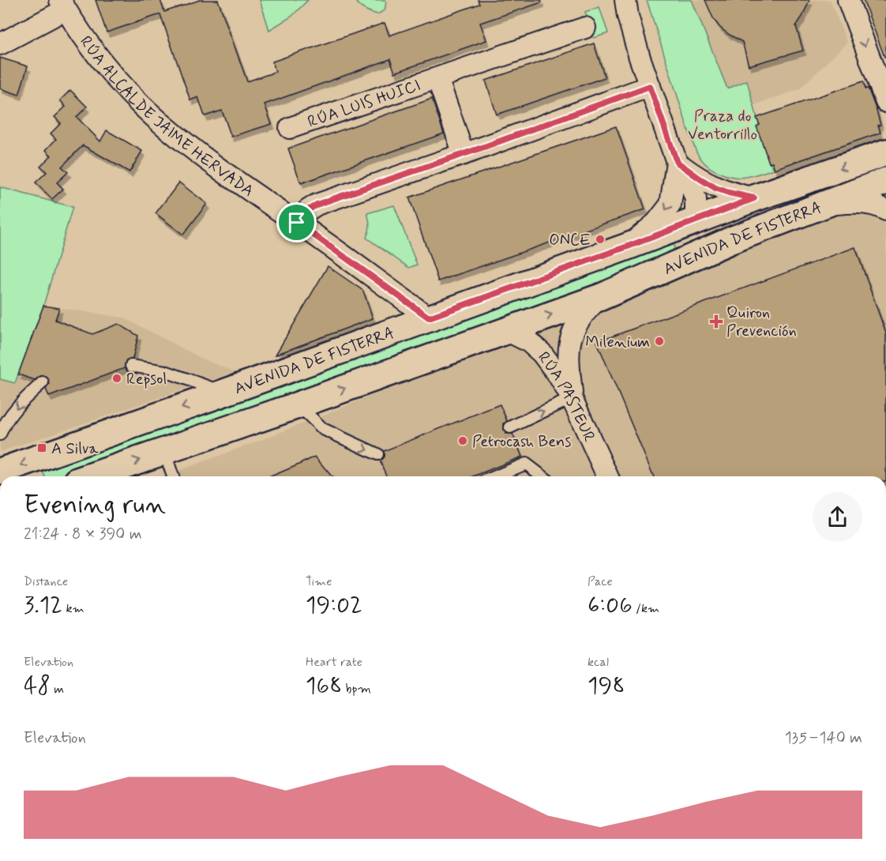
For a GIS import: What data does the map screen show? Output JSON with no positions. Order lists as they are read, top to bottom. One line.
{"streets":{"main road":["AVENIDA DE FISTERRA"],"street":["RÚA LUIS HUICI","RÚA ALCALDE JAIME HERVADA","RÚA PASTEUR"]},"crossings":[["RÚA ALCALDE JAIME HERVADA","AVENIDA DE FISTERRA"],["AVENIDA DE FISTERRA","RÚA PASTEUR"]],"parks":["Praza do Ventorrillo"],"places":{"other":["ONCE","Milenium","Repsol","Petrocash Bens"],"health":["Quiron Prevención"],"transit":["A Silva"]},"page":{"heading":["Evening run","21:24 · 8 × 390 m"],"stats":[["Distance","3.12 km"],["Time","19:02"],["Pace","6:06 /km"],["Elevation","48 m"],["Heart rate","168 bpm"],["kcal","198"]],"chart":["Elevation","135–140 m"]}}
